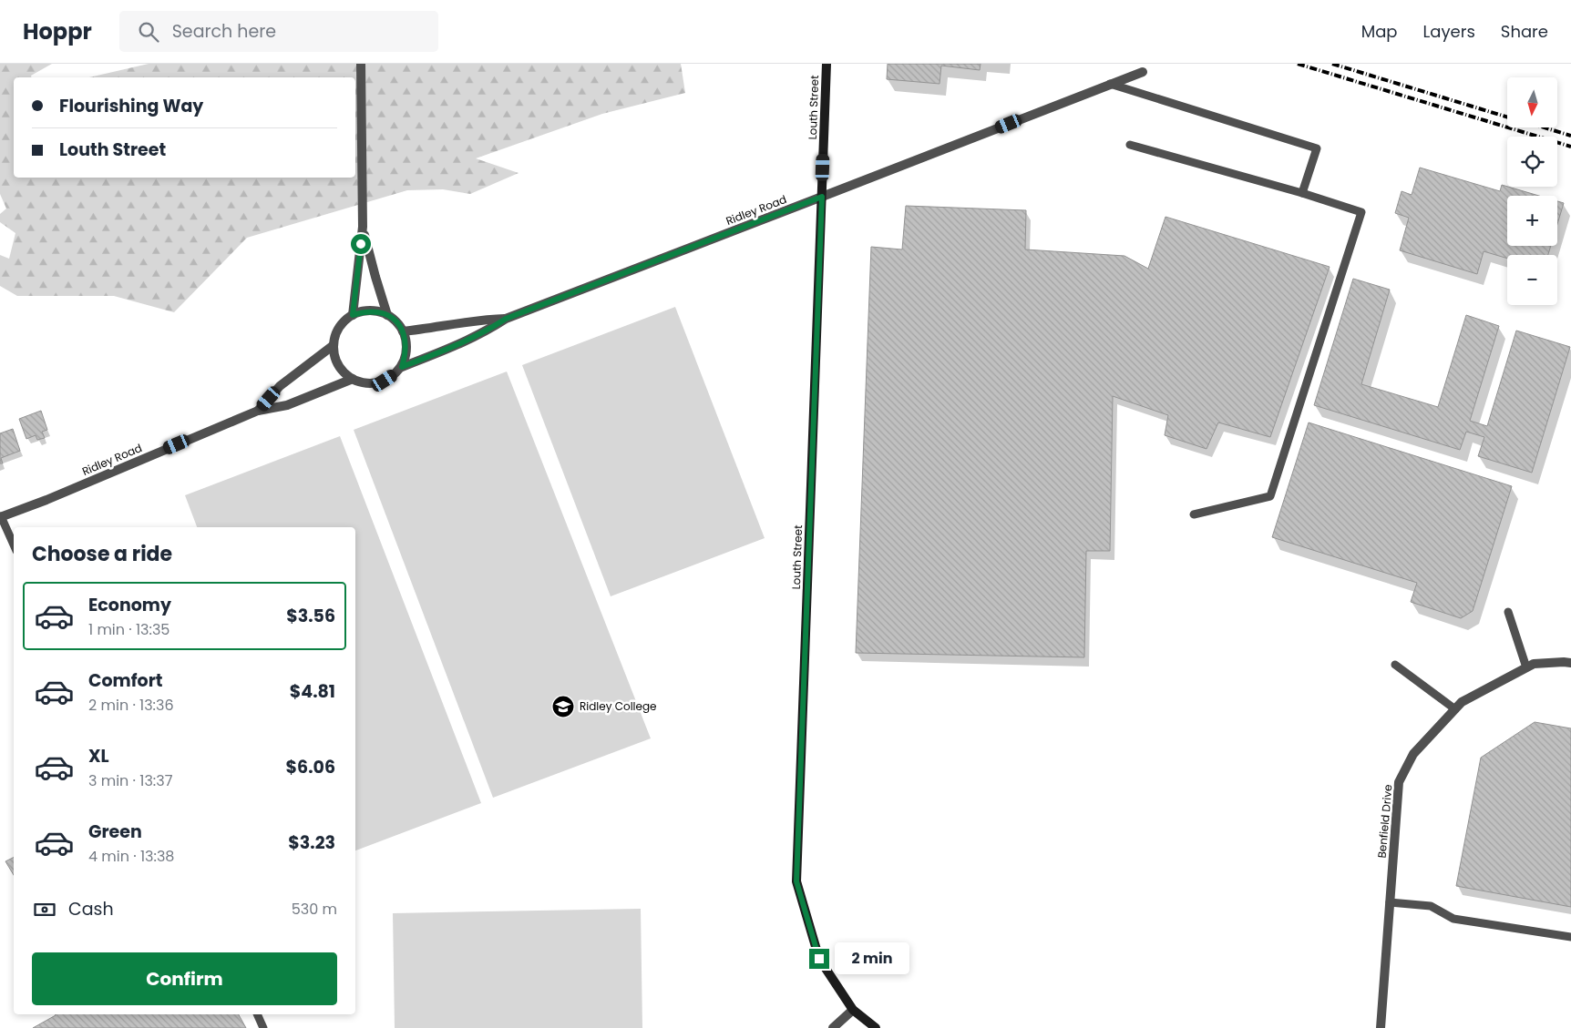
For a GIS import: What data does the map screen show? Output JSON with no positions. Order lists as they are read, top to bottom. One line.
{"streets":{"main road":["Louth Street"],"street":["Ridley Road","Benfield Drive"]},"crossings":[["Louth Street","Ridley Road"]],"places":{"school or university":["Ridley College"]},"north":"bottom","page":{"header":"Hoppr","search":"Search here","nav":["Map","Layers","Share"],"map_buttons":["+","−"],"banner":["Flourishing Way","Louth Street"],"heading":"Choose a ride","list":[{"name":"Economy","note":"1 min · 13:35","value":"$3.56"},{"name":"Comfort","note":"2 min · 13:36","value":"$4.81"},{"name":"XL","note":"3 min · 13:37","value":"$6.06"},{"name":"Green","note":"4 min · 13:38","value":"$3.23"}],"pay":["Cash","530 m"],"bubble":"2 min","buttons":"Confirm"}}
